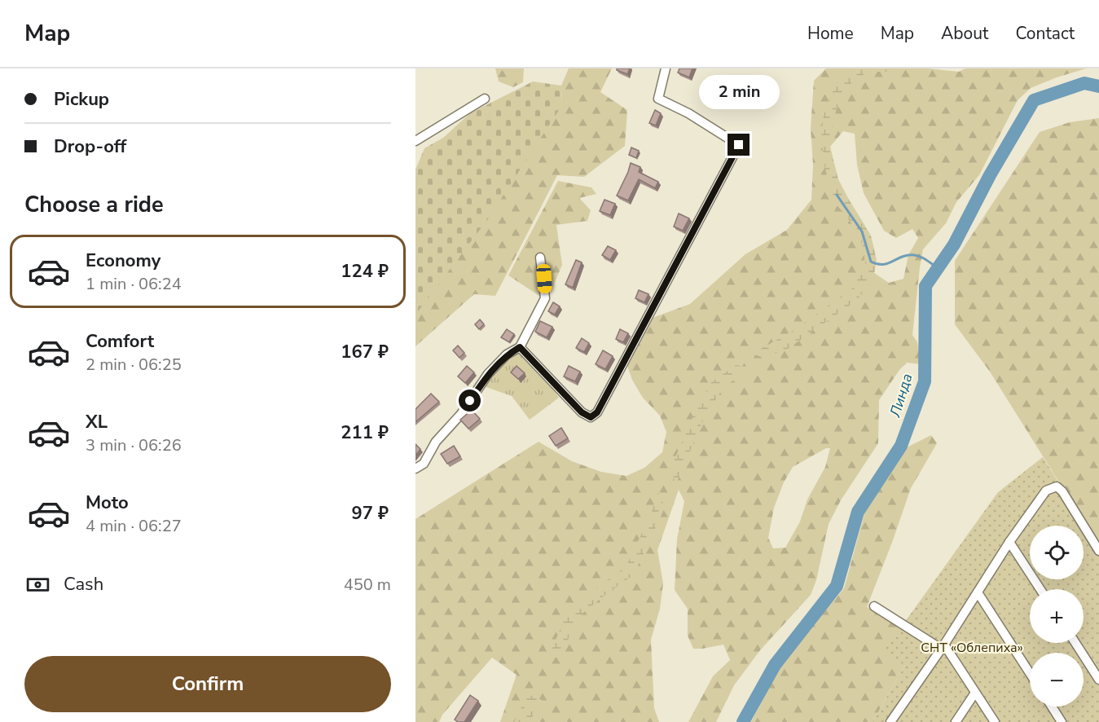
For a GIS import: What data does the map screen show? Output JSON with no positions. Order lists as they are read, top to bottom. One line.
{"water":["Линда"],"parks":["СНТ «Облепиха»"],"page":{"header":"Map","nav":["Home","Map","About","Contact"],"banner":["Pickup","Drop-off"],"bubble":"2 min","heading":"Choose a ride","list":[{"name":"Economy","note":"1 min · 06:24","value":"124 ₽"},{"name":"Comfort","note":"2 min · 06:25","value":"167 ₽"},{"name":"XL","note":"3 min · 06:26","value":"211 ₽"},{"name":"Moto","note":"4 min · 06:27","value":"97 ₽"}],"map_buttons":["+","−"],"pay":["Cash","450 m"],"buttons":"Confirm"}}
